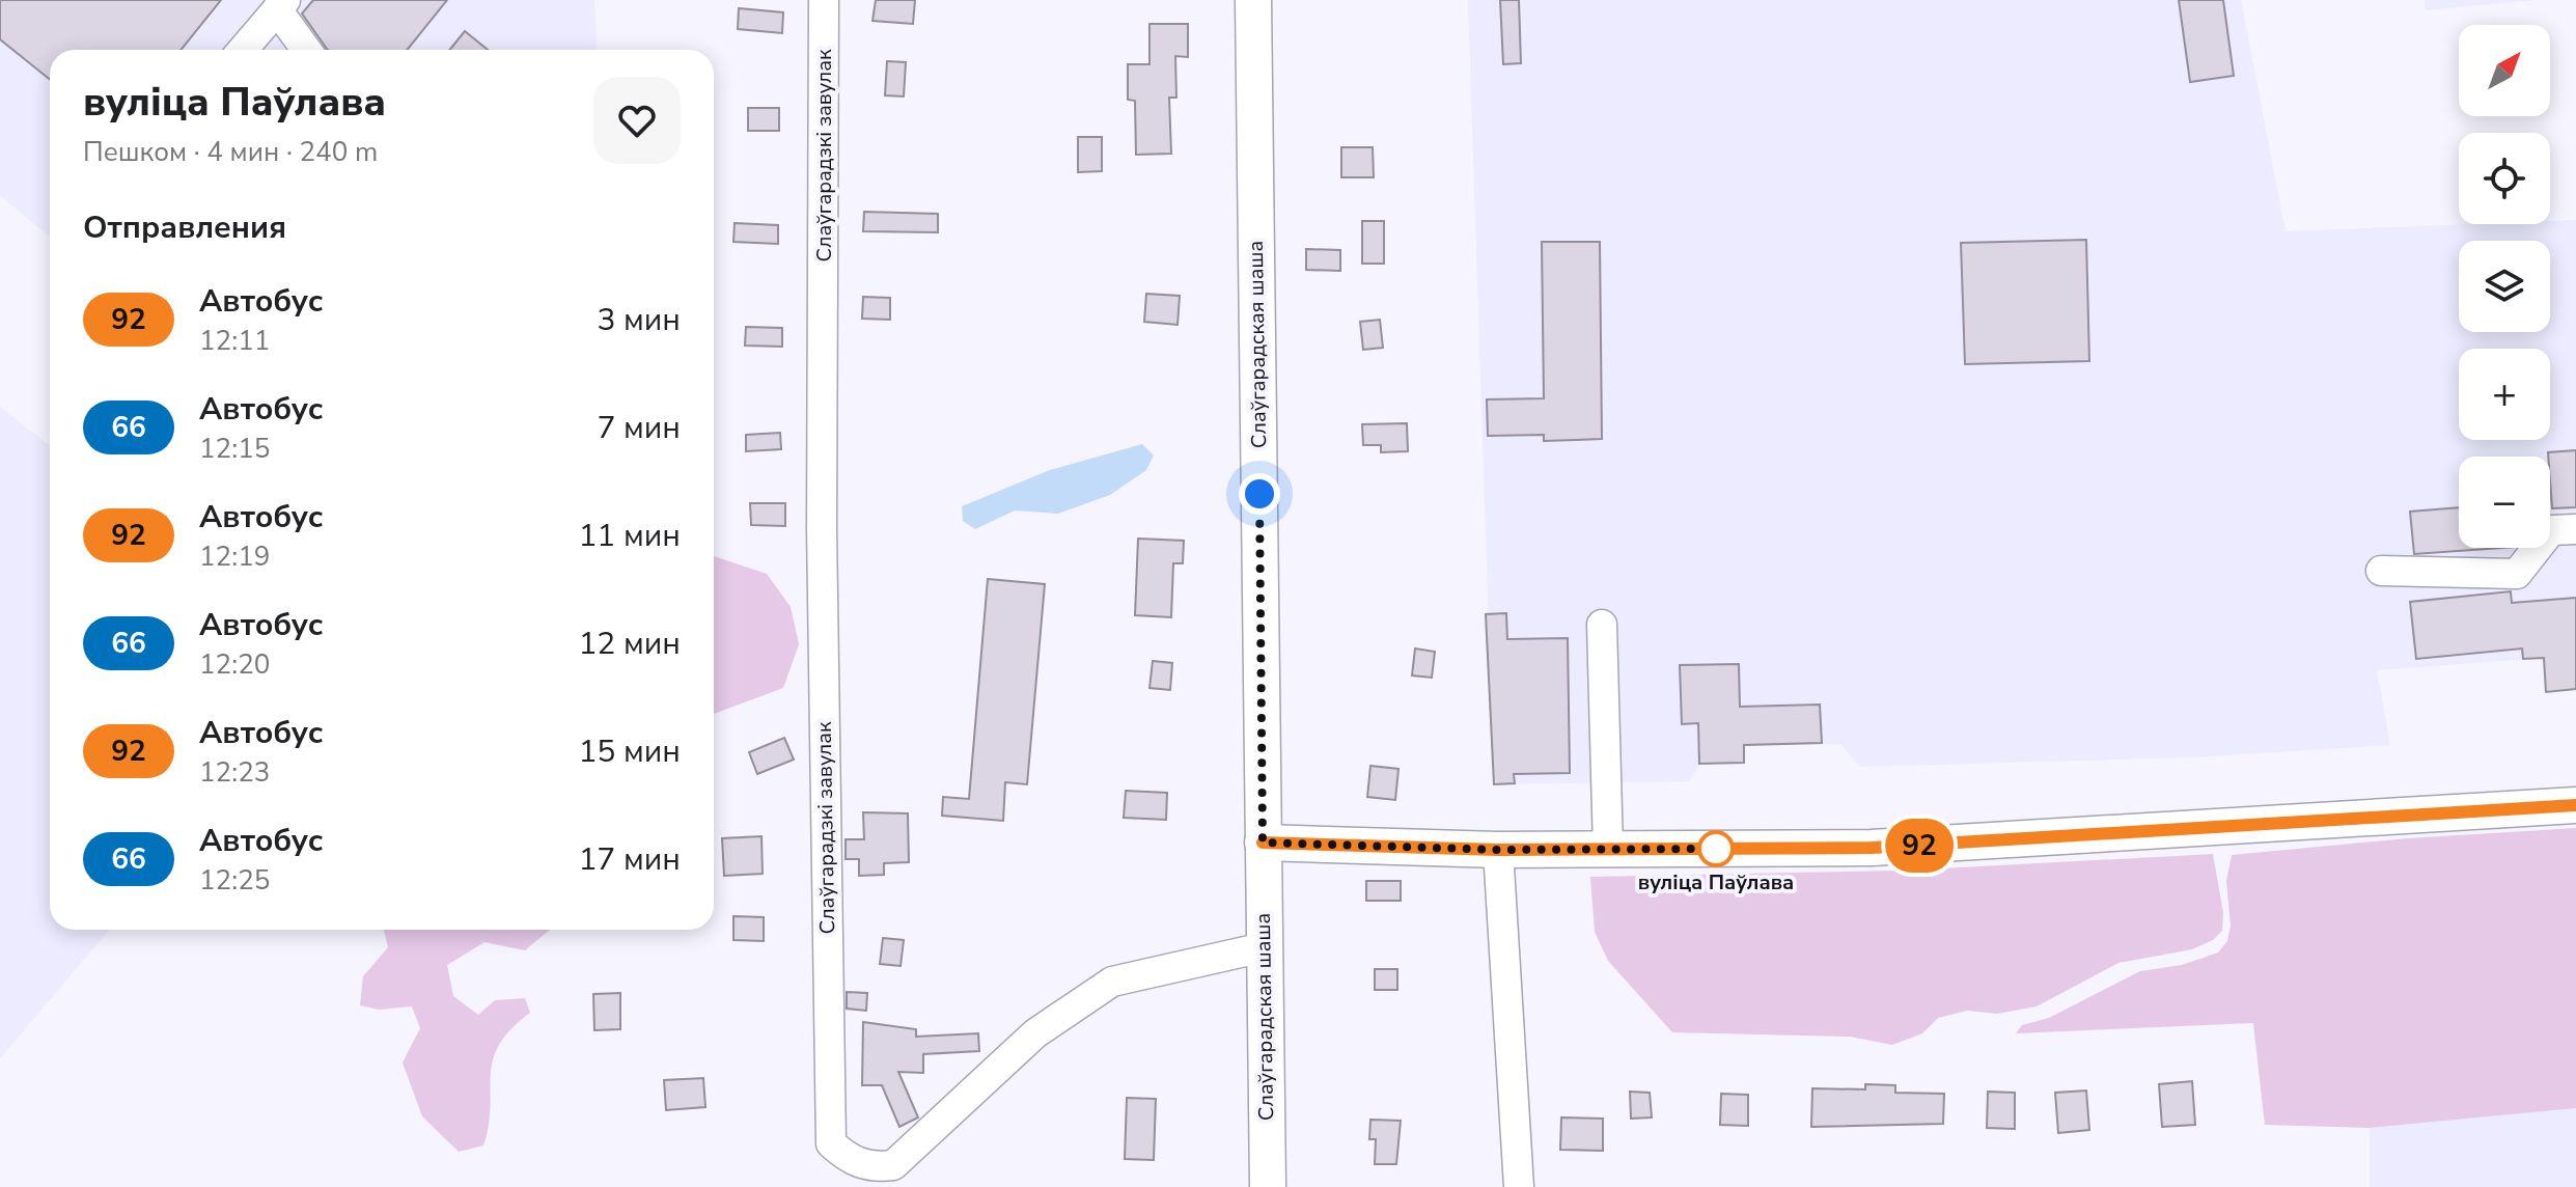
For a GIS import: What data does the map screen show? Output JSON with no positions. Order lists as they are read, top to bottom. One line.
{"streets":{"main road":["Слаўгарадская шаша"],"street":["Слаўгарадзкі завулак"]},"crossings":[["Слаўгарадзкі завулак","Слаўгарадская шаша"]],"places":["вуліца Паўлава"],"lines":["bus line 92"],"north":"top right","page":{"on_map":"92","map_buttons":["+","−"],"heading":[["вуліца Паўлава","Пешком · 4 мин · 240 m"],"Отправления"],"list":[{"mark":"92","name":"Автобус","note":"12:11","value":"3 мин"},{"mark":"66","name":"Автобус","note":"12:15","value":"7 мин"},{"mark":"92","name":"Автобус","note":"12:19","value":"11 мин"},{"mark":"66","name":"Автобус","note":"12:20","value":"12 мин"},{"mark":"92","name":"Автобус","note":"12:23","value":"15 мин"},{"mark":"66","name":"Автобус","note":"12:25","value":"17 мин"}]}}
